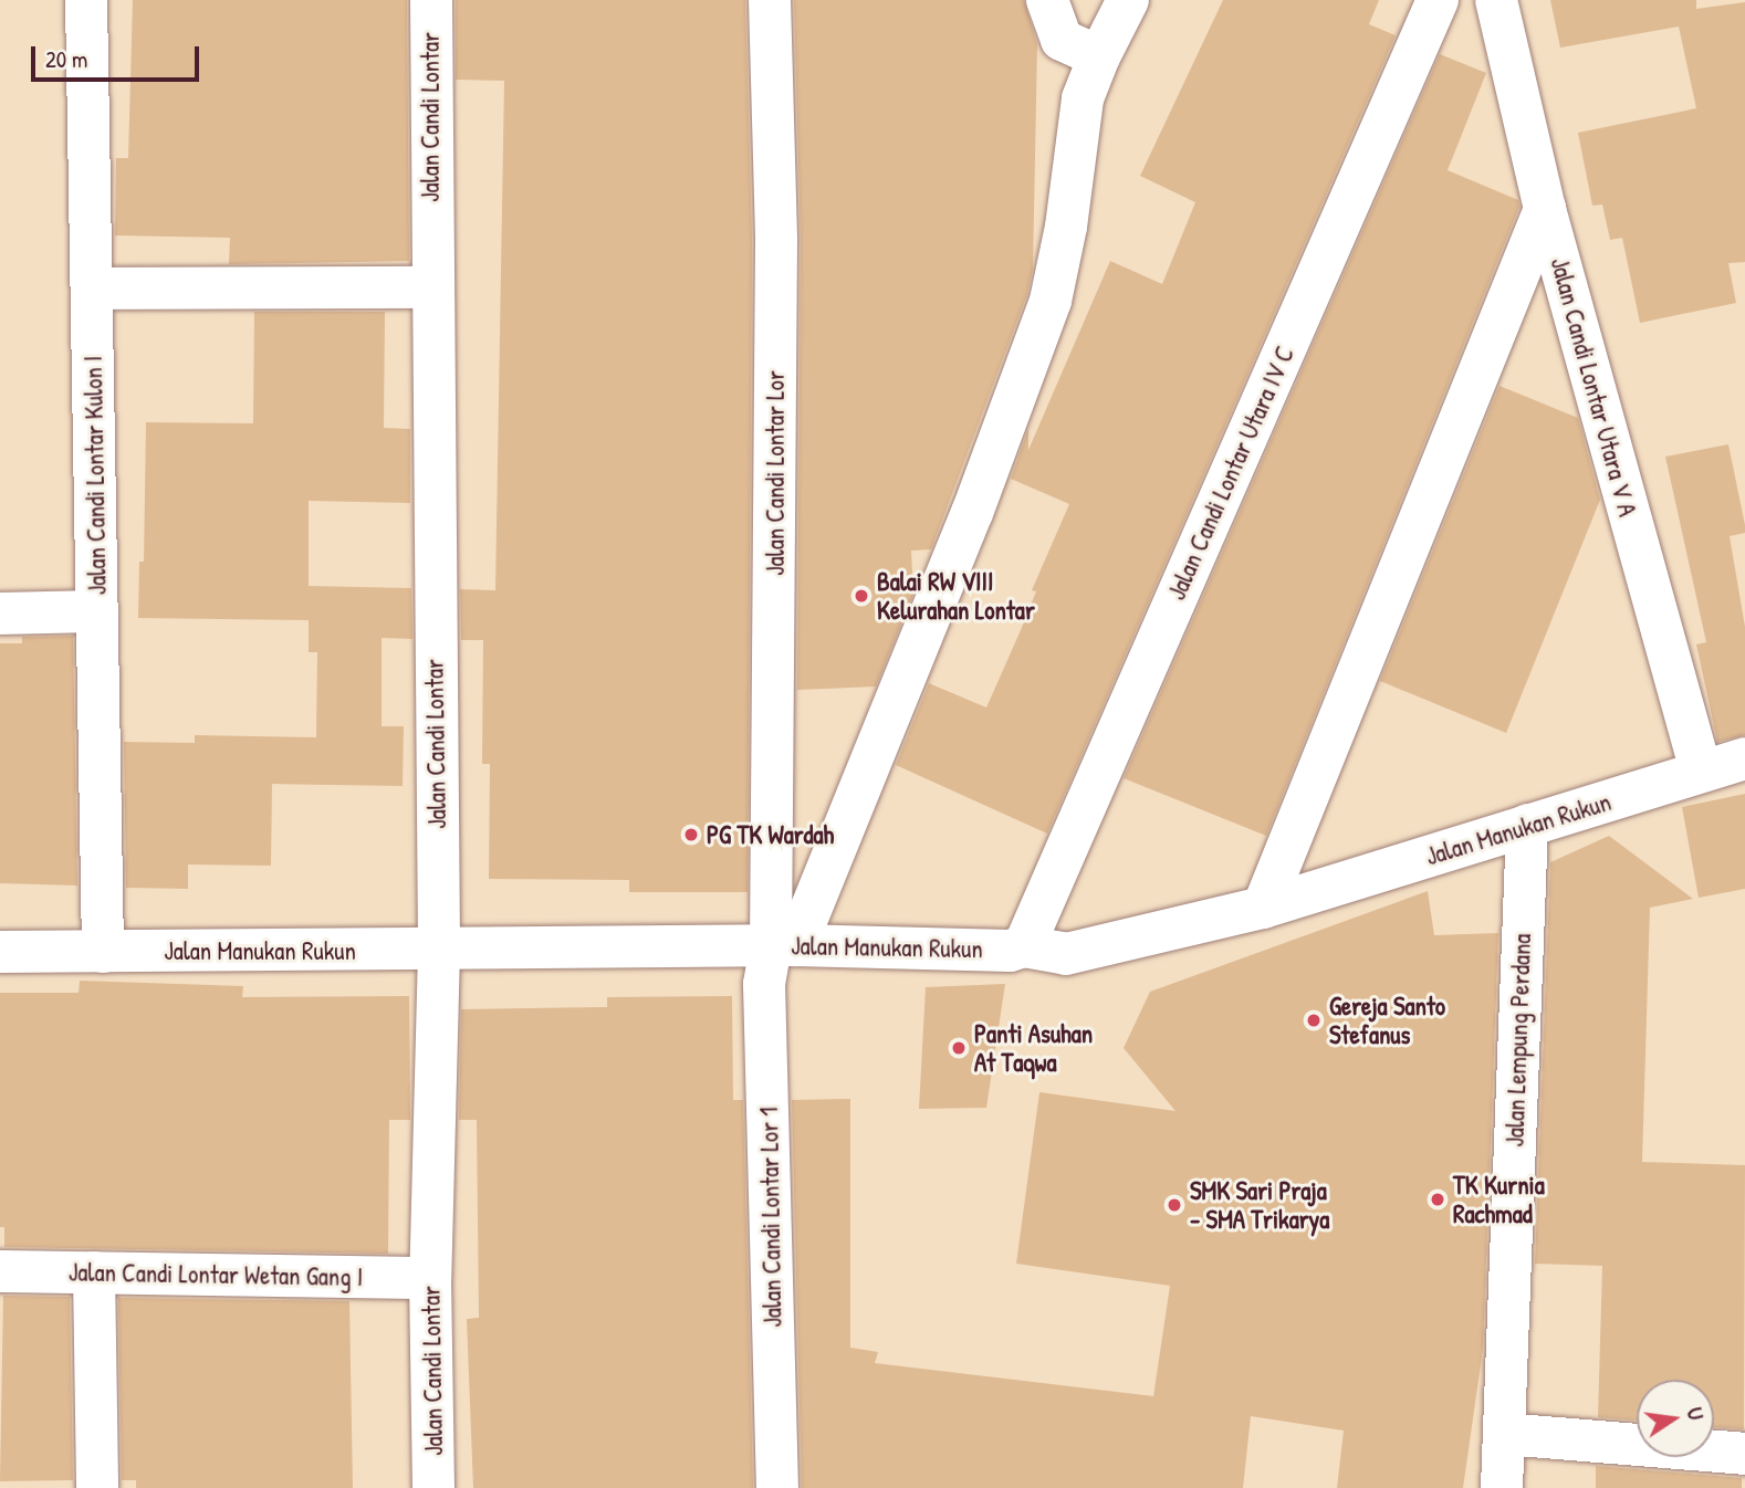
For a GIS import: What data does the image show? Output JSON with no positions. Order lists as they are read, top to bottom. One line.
{"streets":{"street":["Jalan Candi Lontar","Jalan Candi Lontar Utara V A","Jalan Candi Lontar Lor","Jalan Candi Lontar Utara IV C","Jalan Candi Lontar Kulon I","Jalan Manukan Rukun","Jalan Lempung Perdana","Jalan Candi Lontar Lor 1","Jalan Candi Lontar Wetan Gang I"]},"crossings":[["Jalan Candi Lontar","Jalan Manukan Rukun"],["Jalan Candi Lontar","Jalan Candi Lontar Wetan Gang I"],["Jalan Candi Lontar Utara V A","Jalan Manukan Rukun"],["Jalan Candi Lontar Lor","Jalan Manukan Rukun"],["Jalan Candi Lontar Lor","Jalan Candi Lontar Lor 1"],["Jalan Candi Lontar Utara IV C","Jalan Manukan Rukun"],["Jalan Candi Lontar Kulon I","Jalan Manukan Rukun"],["Jalan Manukan Rukun","Jalan Lempung Perdana"],["Jalan Manukan Rukun","Jalan Candi Lontar Lor 1"]],"places":["Balai RW VIII Kelurahan Lontar","PG TK Wardah","Gereja Santo Stefanus","Panti Asuhan At Taqwa","TK Kurnia Rachmad","SMK Sari Praja - SMA Trikarya"],"scale_bar":"20 m","north":"right"}
